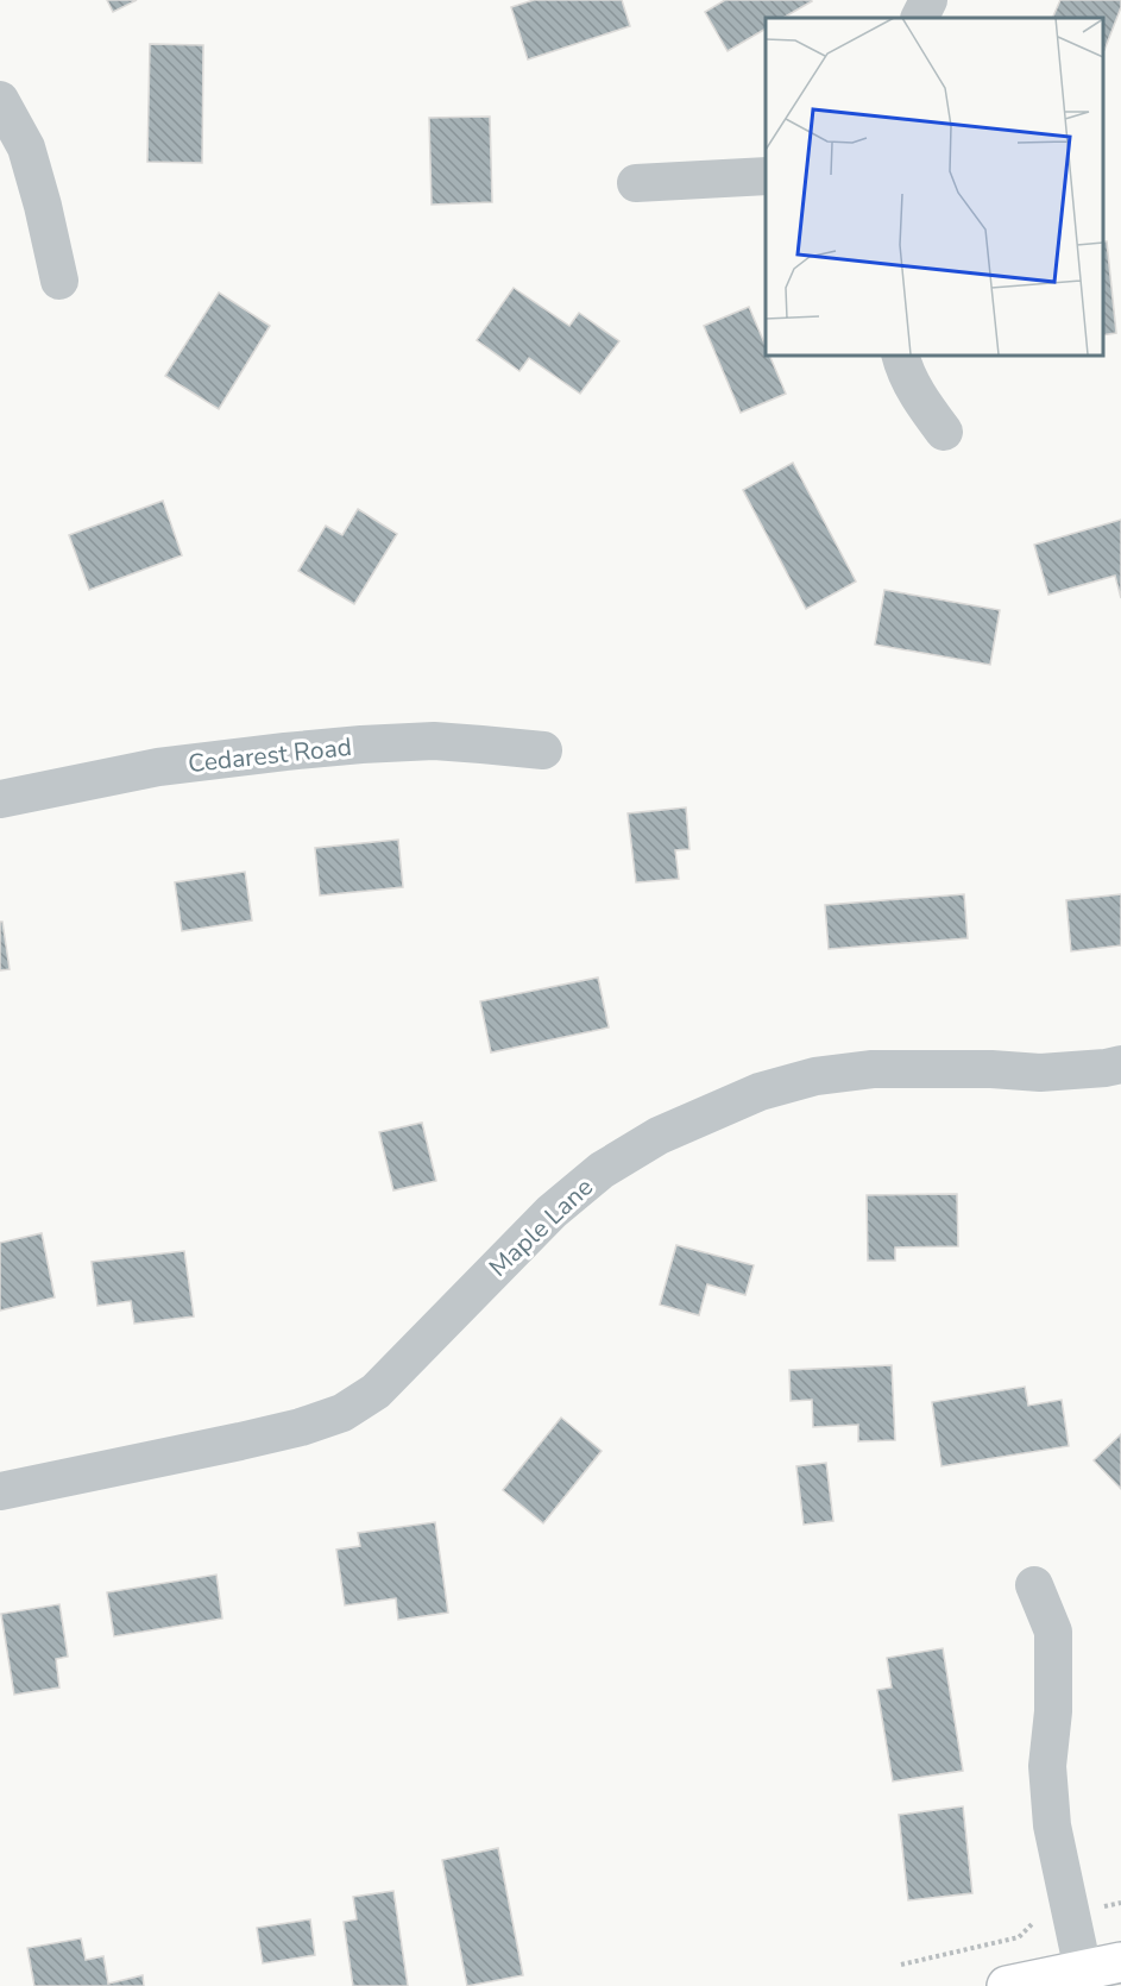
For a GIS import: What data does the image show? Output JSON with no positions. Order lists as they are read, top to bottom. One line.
{"streets":{"street":["Cedarest Road","Maple Lane"]}}
